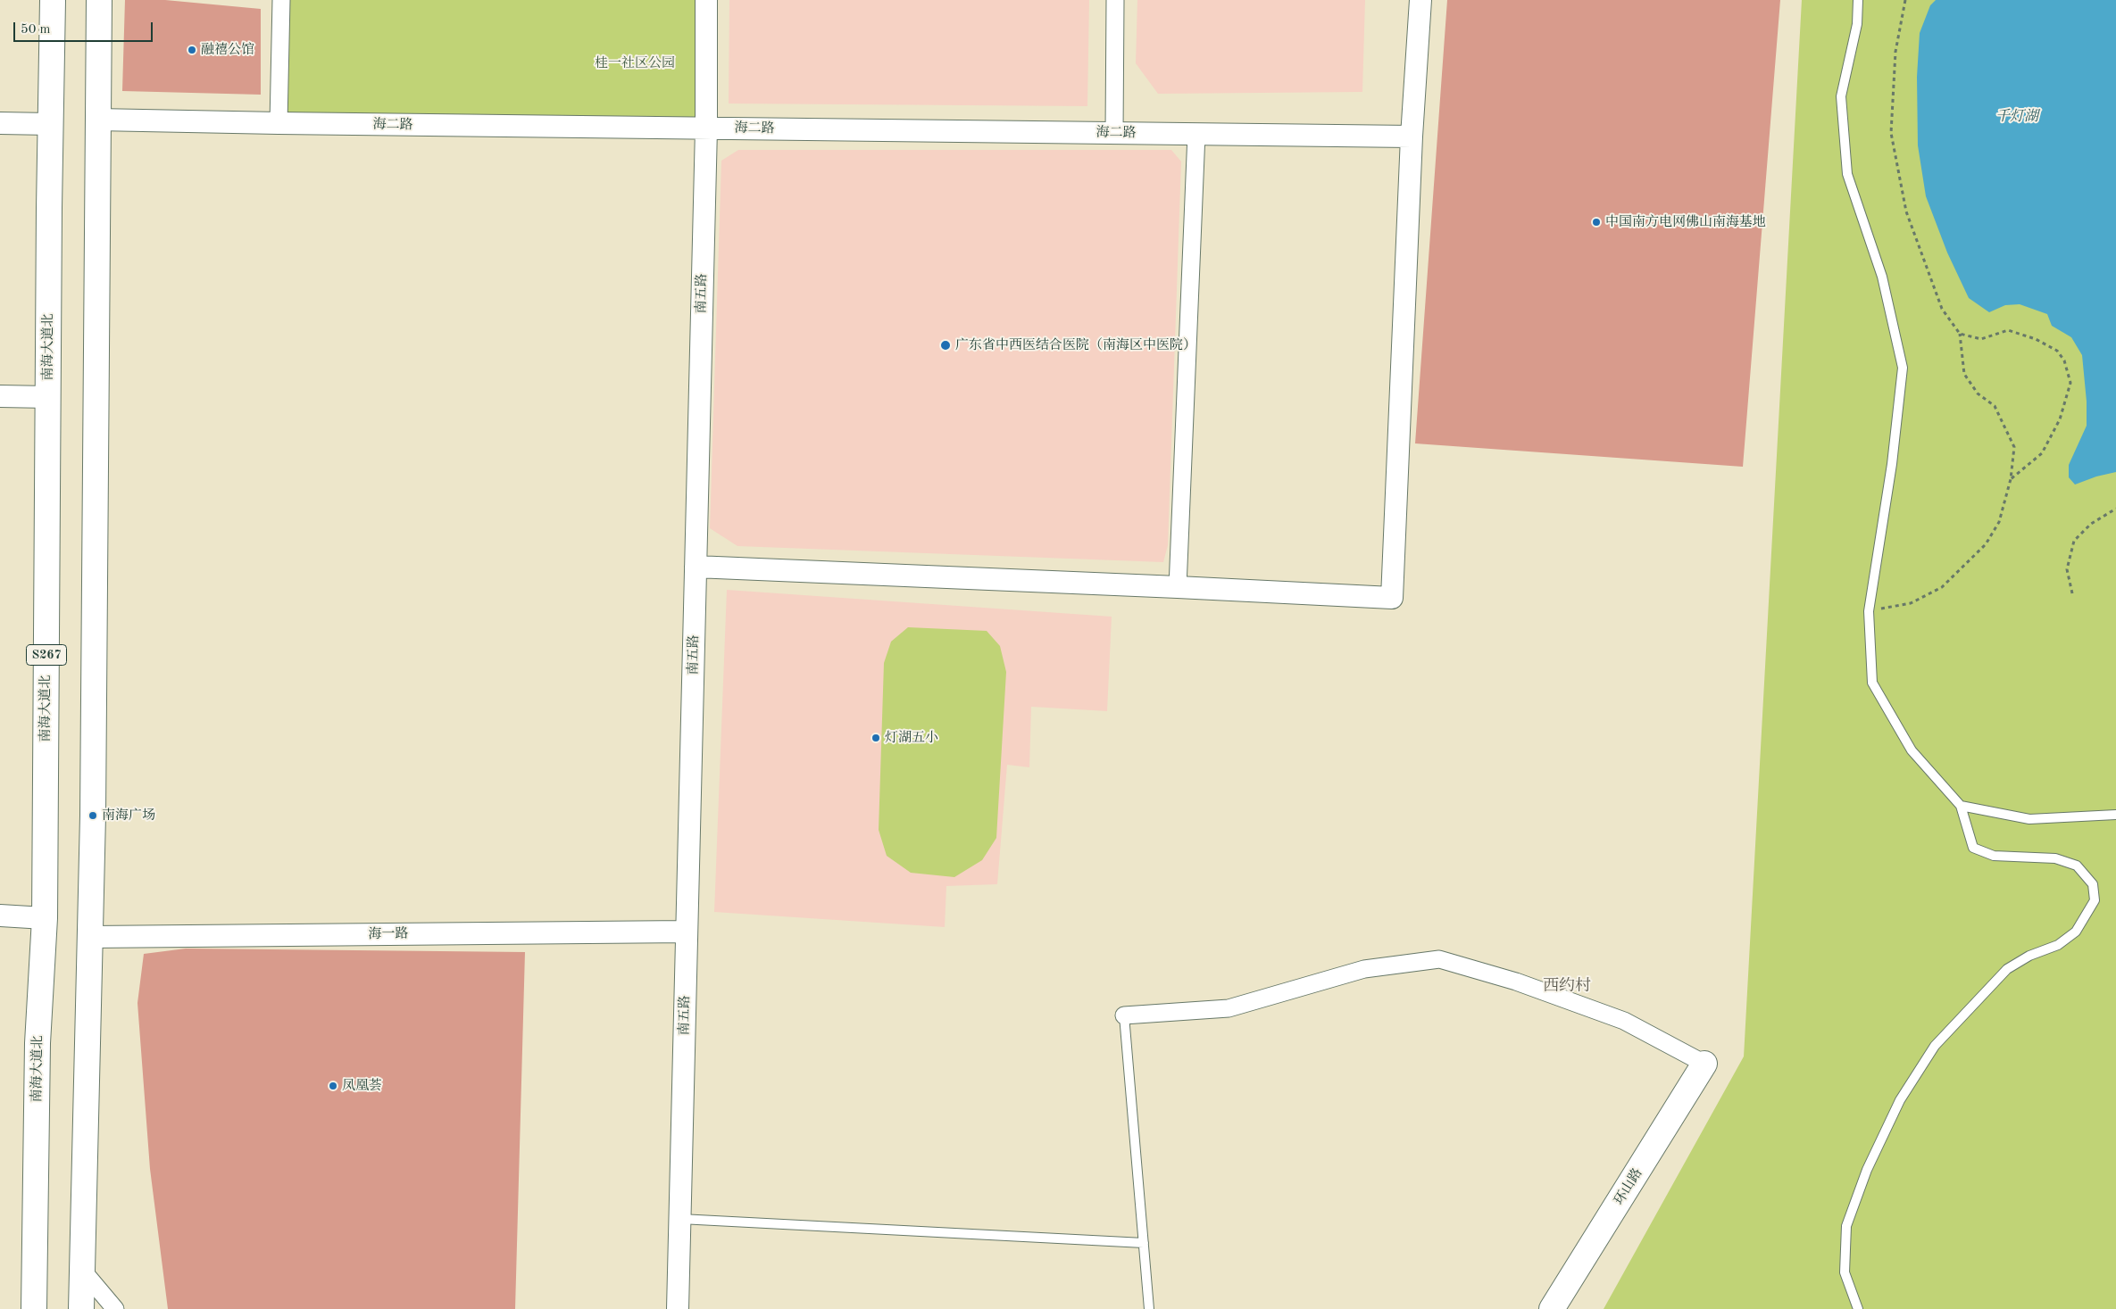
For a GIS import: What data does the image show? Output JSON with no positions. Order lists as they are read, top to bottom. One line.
{"streets":{"main road":["南海大道北","S267","环山路"],"street":["海二路","南五路","海一路"]},"crossings":[["海二路","南五路"],["南五路","海一路"]],"districts":["西约村"],"water":["千灯湖"],"parks":["桂一社区公园"],"places":["融禧公馆","中国南方电网佛山南海基地","广东省中西医结合医院（南海区中医院）","灯湖五小","南海广场","凤凰荟"],"scale_bar":"50 m"}
